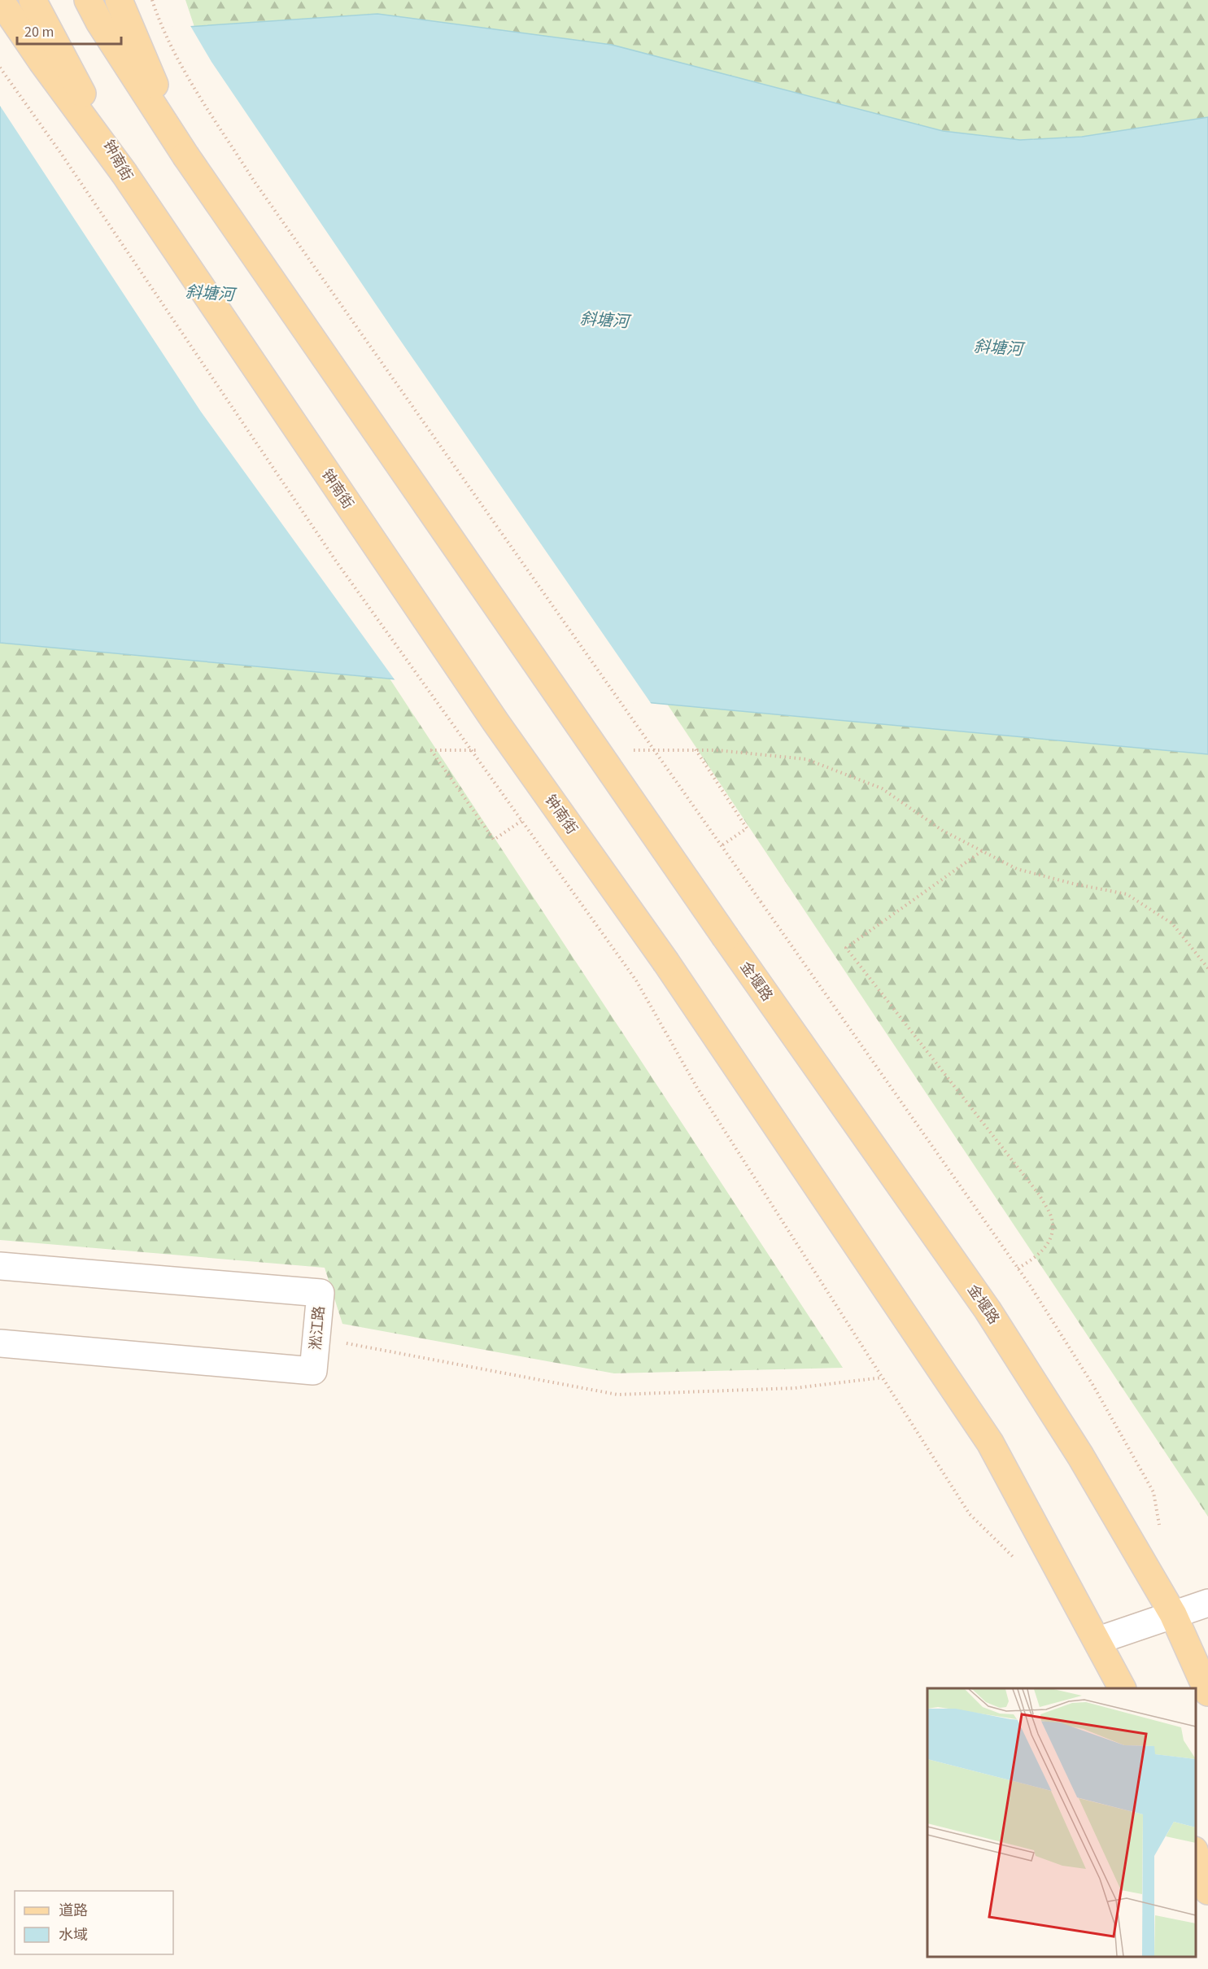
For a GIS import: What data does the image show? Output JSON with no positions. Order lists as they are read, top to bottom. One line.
{"streets":{"main road":["钟南街","金堰路"],"street":["淞江路"]},"water":["斜塘河"],"legend":["道路","水域"],"scale_bar":"20 m"}
